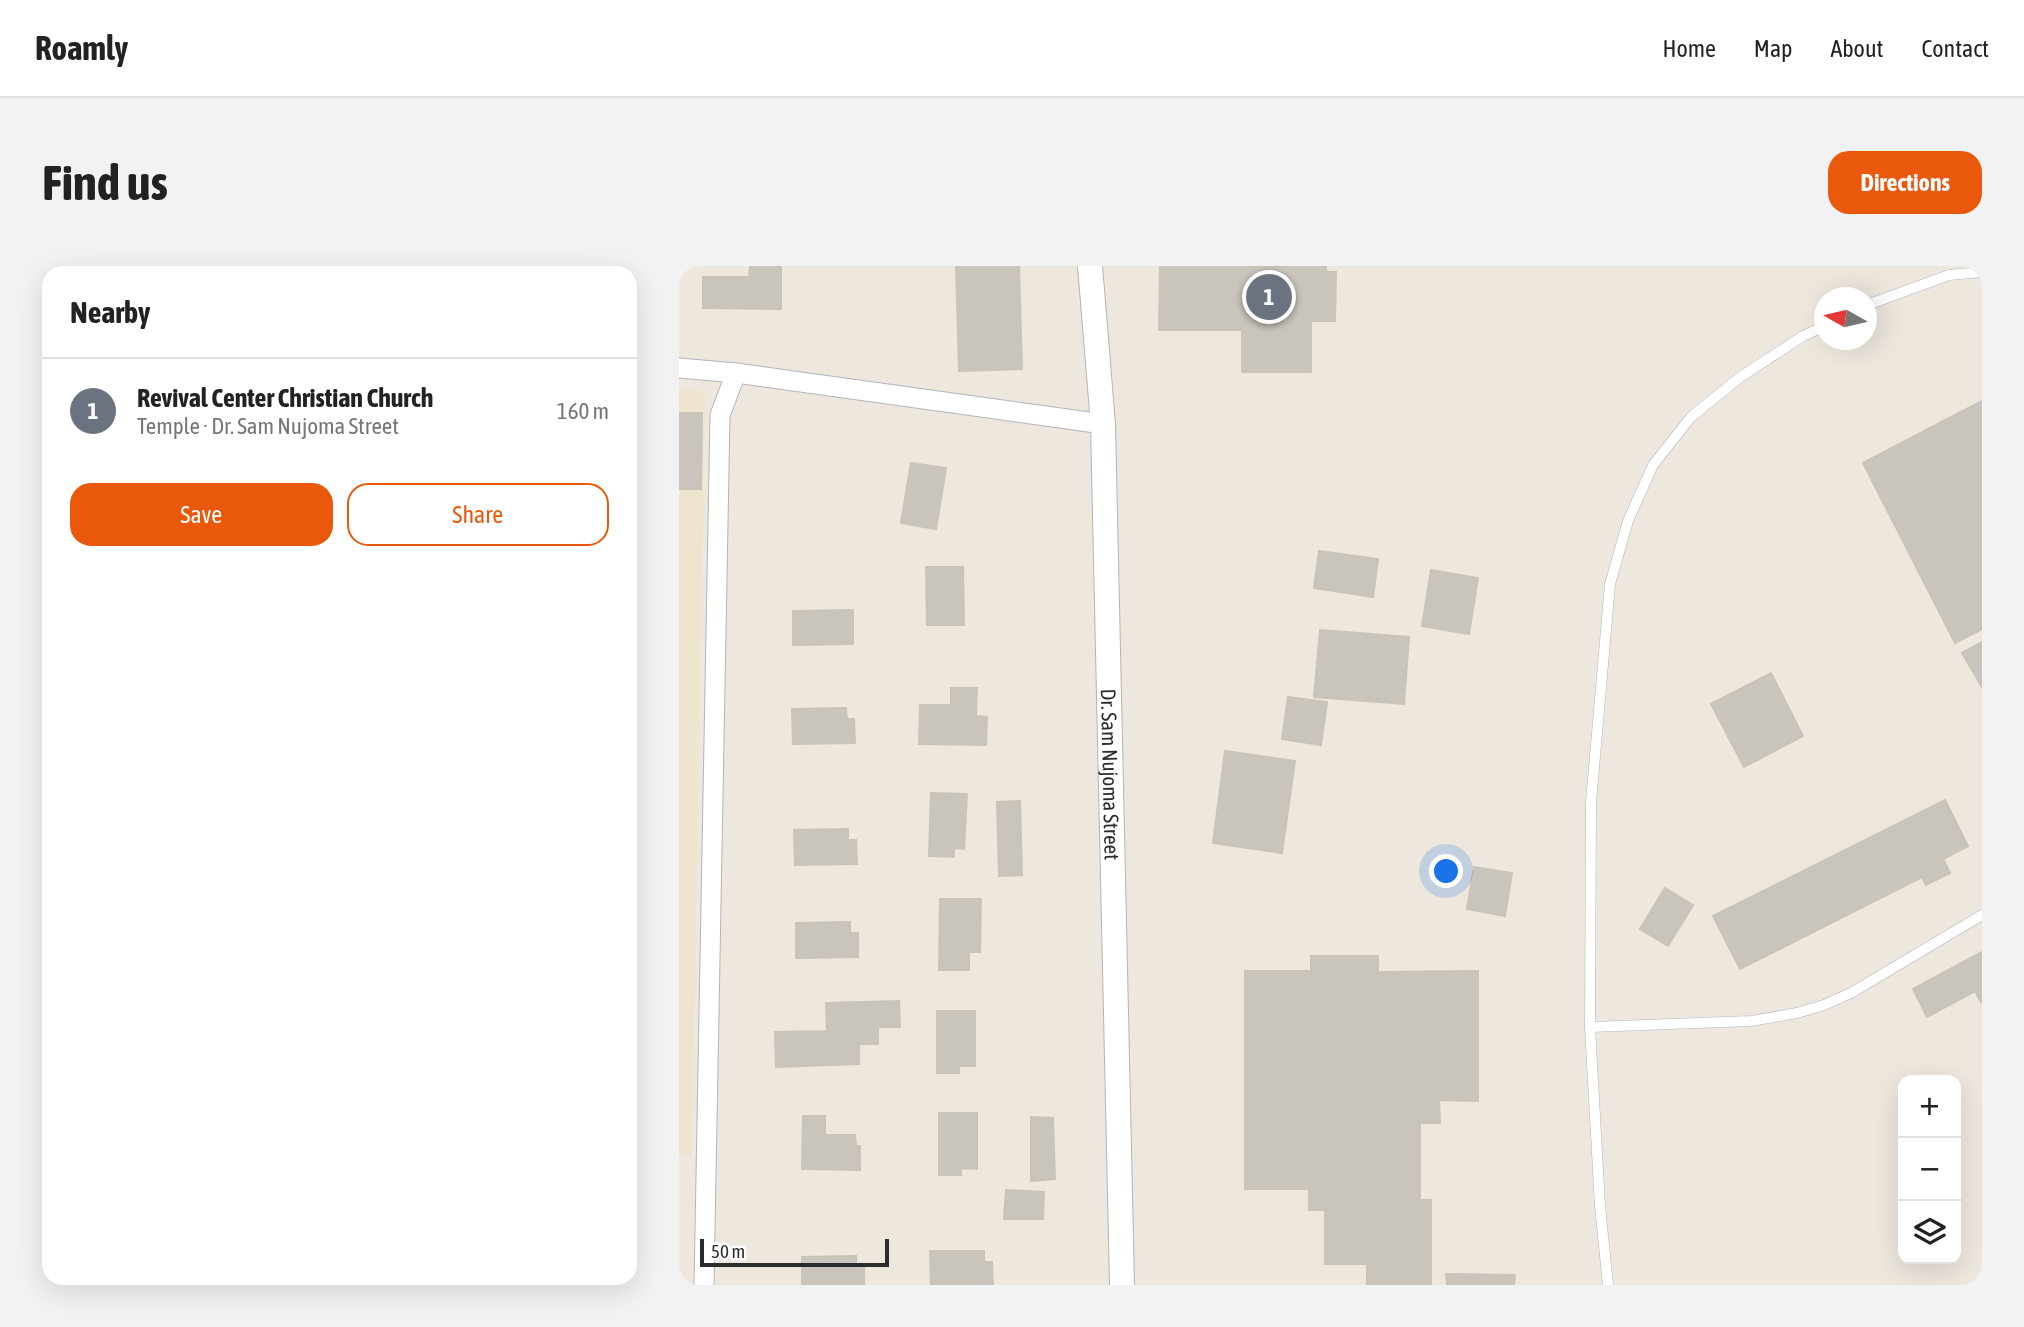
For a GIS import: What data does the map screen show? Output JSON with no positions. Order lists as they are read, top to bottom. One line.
{"streets":{"street":["Dr. Sam Nujoma Street"]},"scale_bar":"50 m","north":"left","page":{"header":"Roamly","nav":["Home","Map","About","Contact"],"buttons":["Directions",["Save","Share"]],"title":"Find us","heading":"Nearby","pins":"1","list":[{"mark":"1","name":"Revival Center Christian Church","note":"Temple · Dr. Sam Nujoma Street","value":"160 m"}],"map_buttons":["+","−"],"scale":"50 m"}}
